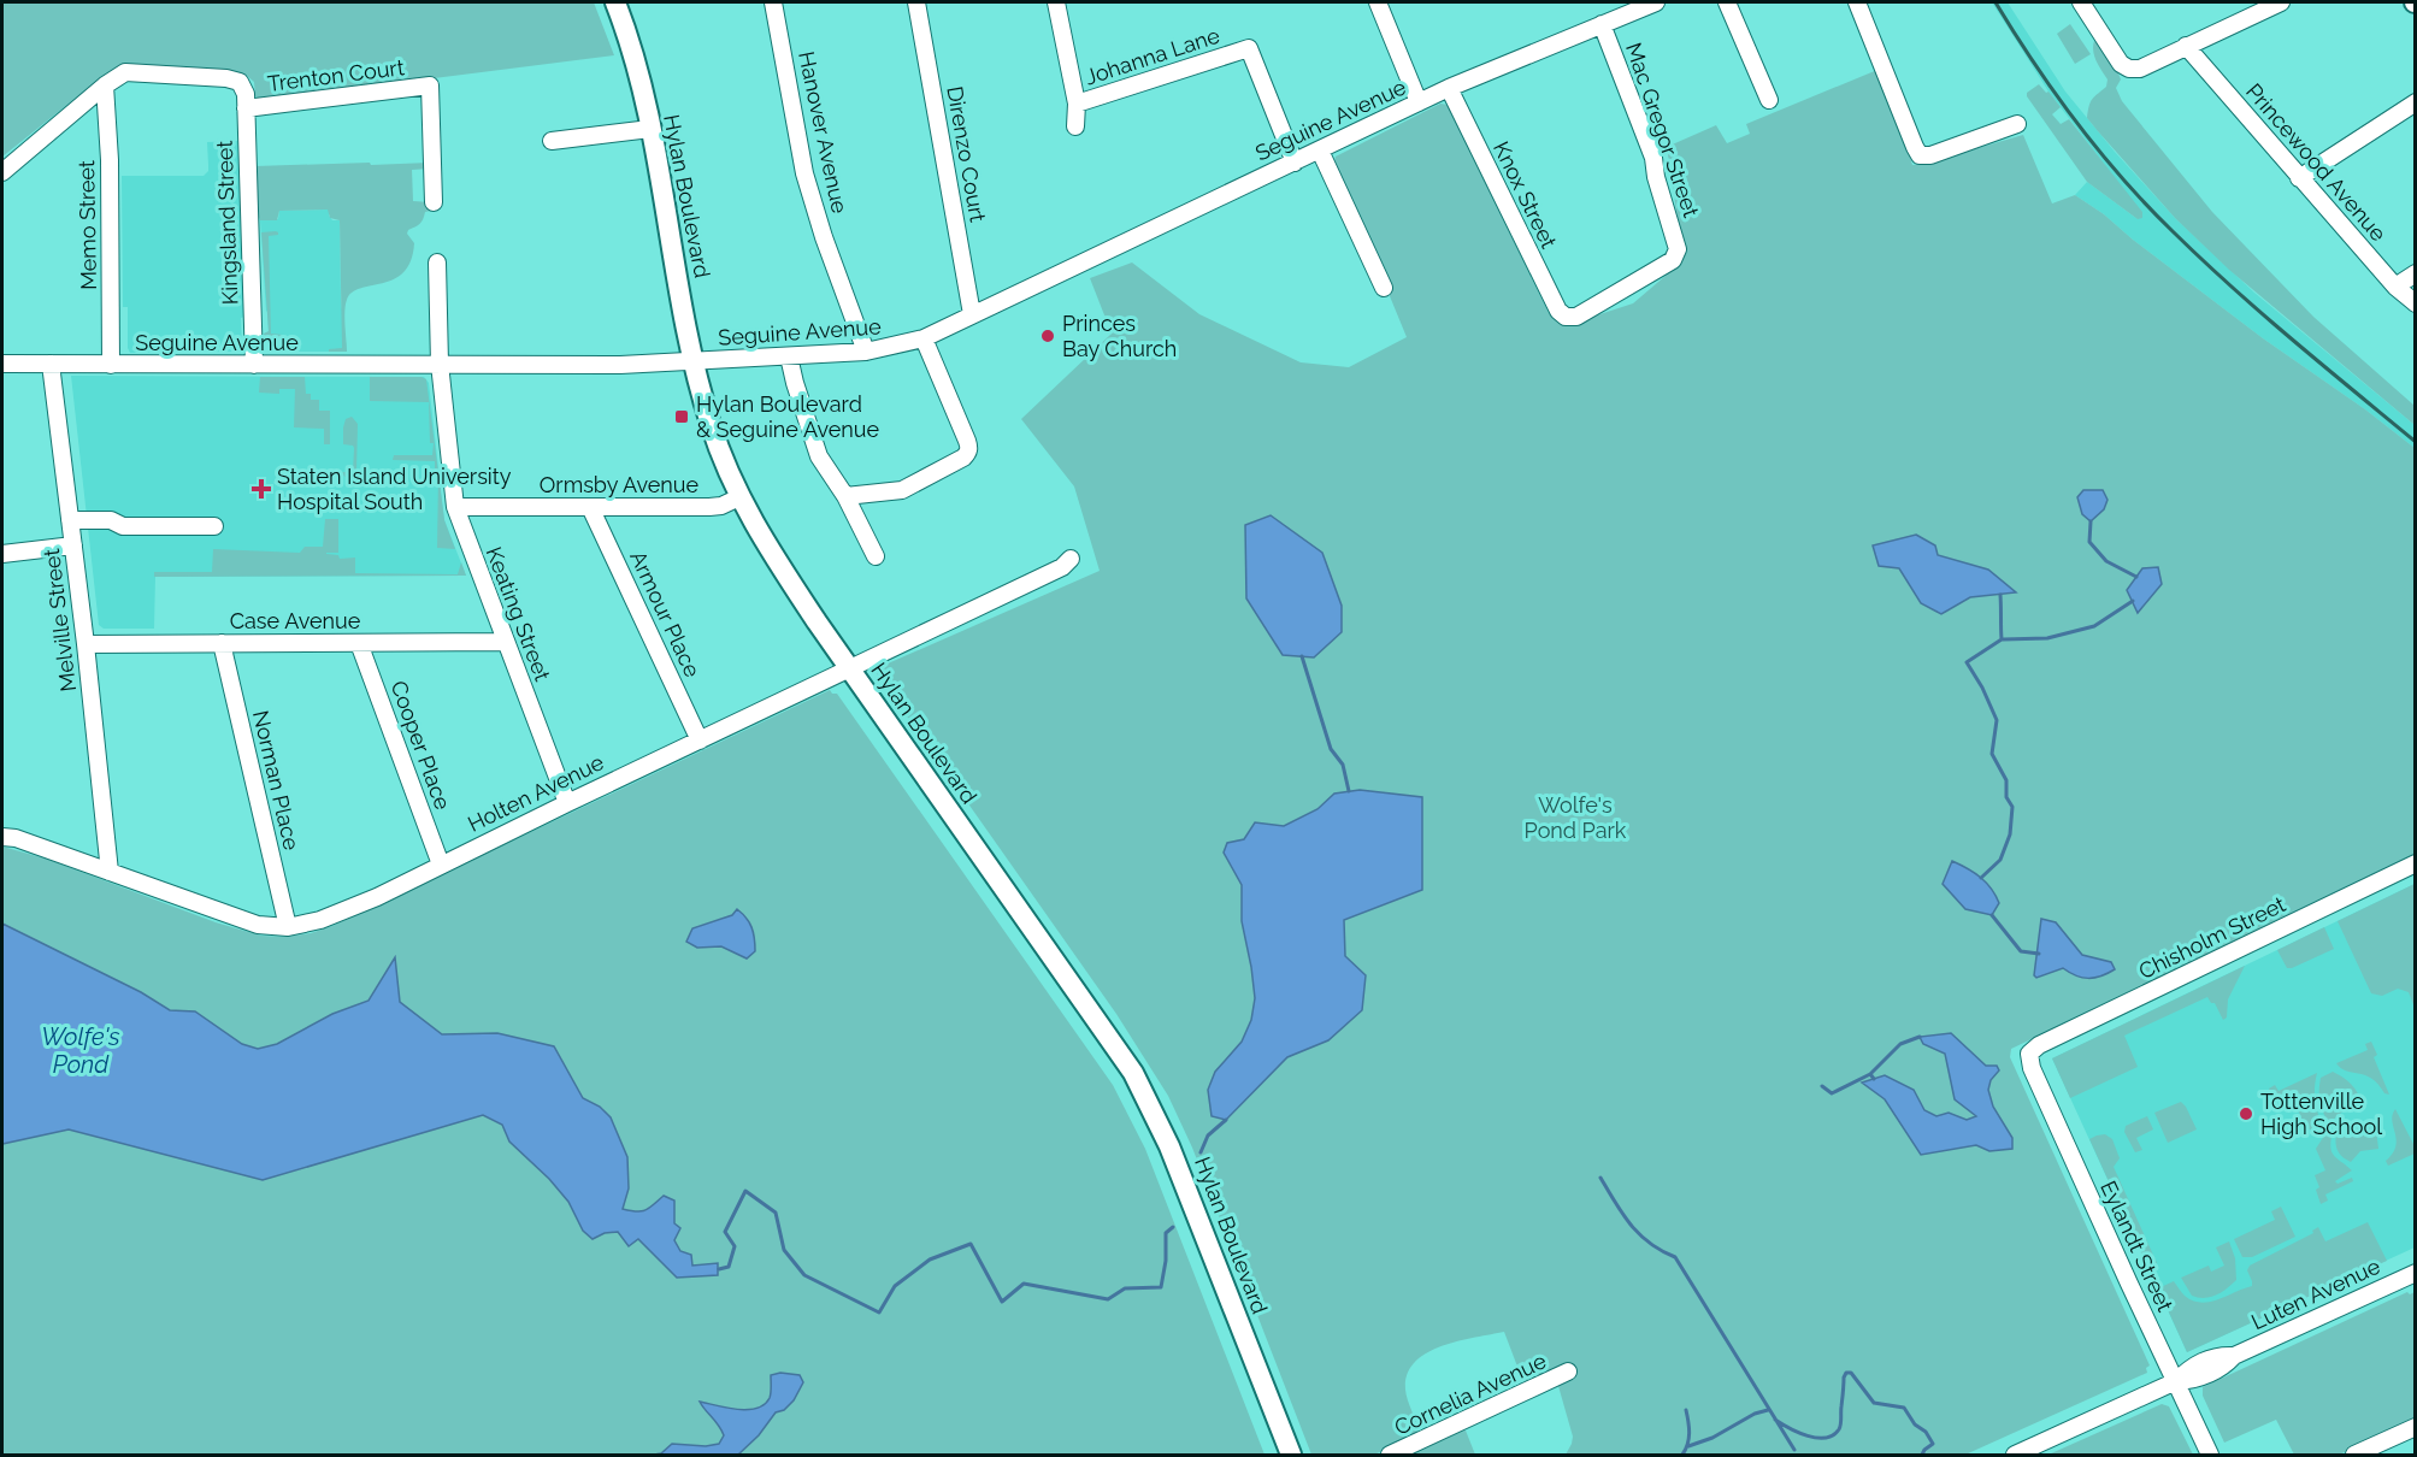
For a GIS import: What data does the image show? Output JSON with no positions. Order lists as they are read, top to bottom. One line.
{"streets":{"main road":["Hylan Boulevard"],"street":["Johanna Lane","Trenton Court","Seguine Avenue","Mac Gregor Street","Hanover Avenue","Direnzo Court","Princewood Avenue","Knox Street","Kingsland Street","Memo Street","Ormsby Avenue","Keating Street","Armour Place","Melville Street","Case Avenue","Cooper Place","Norman Place","Holten Avenue","Chisholm Street","Eylandt Street","Luten Avenue","Cornelia Avenue"]},"crossings":[["Johanna Lane","Seguine Avenue"],["Trenton Court","Kingsland Street"],["Trenton Court","Memo Street"],["Seguine Avenue","Mac Gregor Street"],["Seguine Avenue","Hanover Avenue"],["Seguine Avenue","Direnzo Court"],["Seguine Avenue","Knox Street"],["Seguine Avenue","Hylan Boulevard"],["Seguine Avenue","Kingsland Street"],["Seguine Avenue","Memo Street"],["Seguine Avenue","Keating Street"],["Seguine Avenue","Melville Street"],["Mac Gregor Street","Knox Street"],["Hylan Boulevard","Ormsby Avenue"],["Hylan Boulevard","Holten Avenue"],["Ormsby Avenue","Keating Street"],["Ormsby Avenue","Armour Place"],["Keating Street","Case Avenue"],["Keating Street","Holten Avenue"],["Armour Place","Holten Avenue"],["Melville Street","Case Avenue"],["Melville Street","Holten Avenue"],["Case Avenue","Cooper Place"],["Case Avenue","Norman Place"],["Cooper Place","Holten Avenue"],["Norman Place","Holten Avenue"],["Chisholm Street","Eylandt Street"],["Eylandt Street","Luten Avenue"]],"water":["Wolfe's Pond"],"parks":["Wolfe's Pond Park"],"places":{"other":["Princes Bay Church","Tottenville High School"],"transit":["Hylan Boulevard & Seguine Avenue"],"health":["Staten Island University Hospital South"]}}
